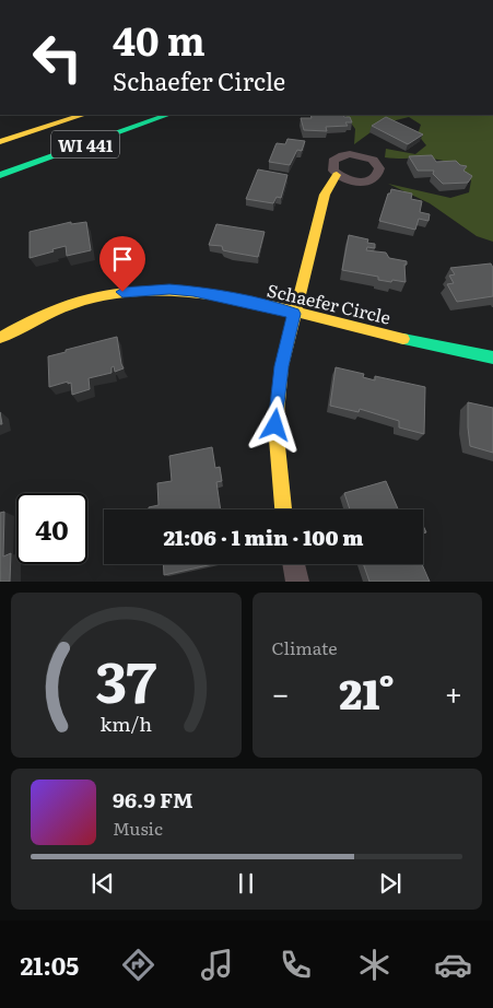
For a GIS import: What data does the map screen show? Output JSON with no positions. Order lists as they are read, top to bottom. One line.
{"streets":{"main road":["WI 441","Schaefer Circle"]},"page":{"turn":["40 m","Schaefer Circle"],"limit":"40","trip":"21:06 · 1 min · 100 m","tile":"Climate","heat":["−","21°","+"],"song":["96.9 FM","Music"],"tabs":"21:05","gauge":["37","km/h"]}}
